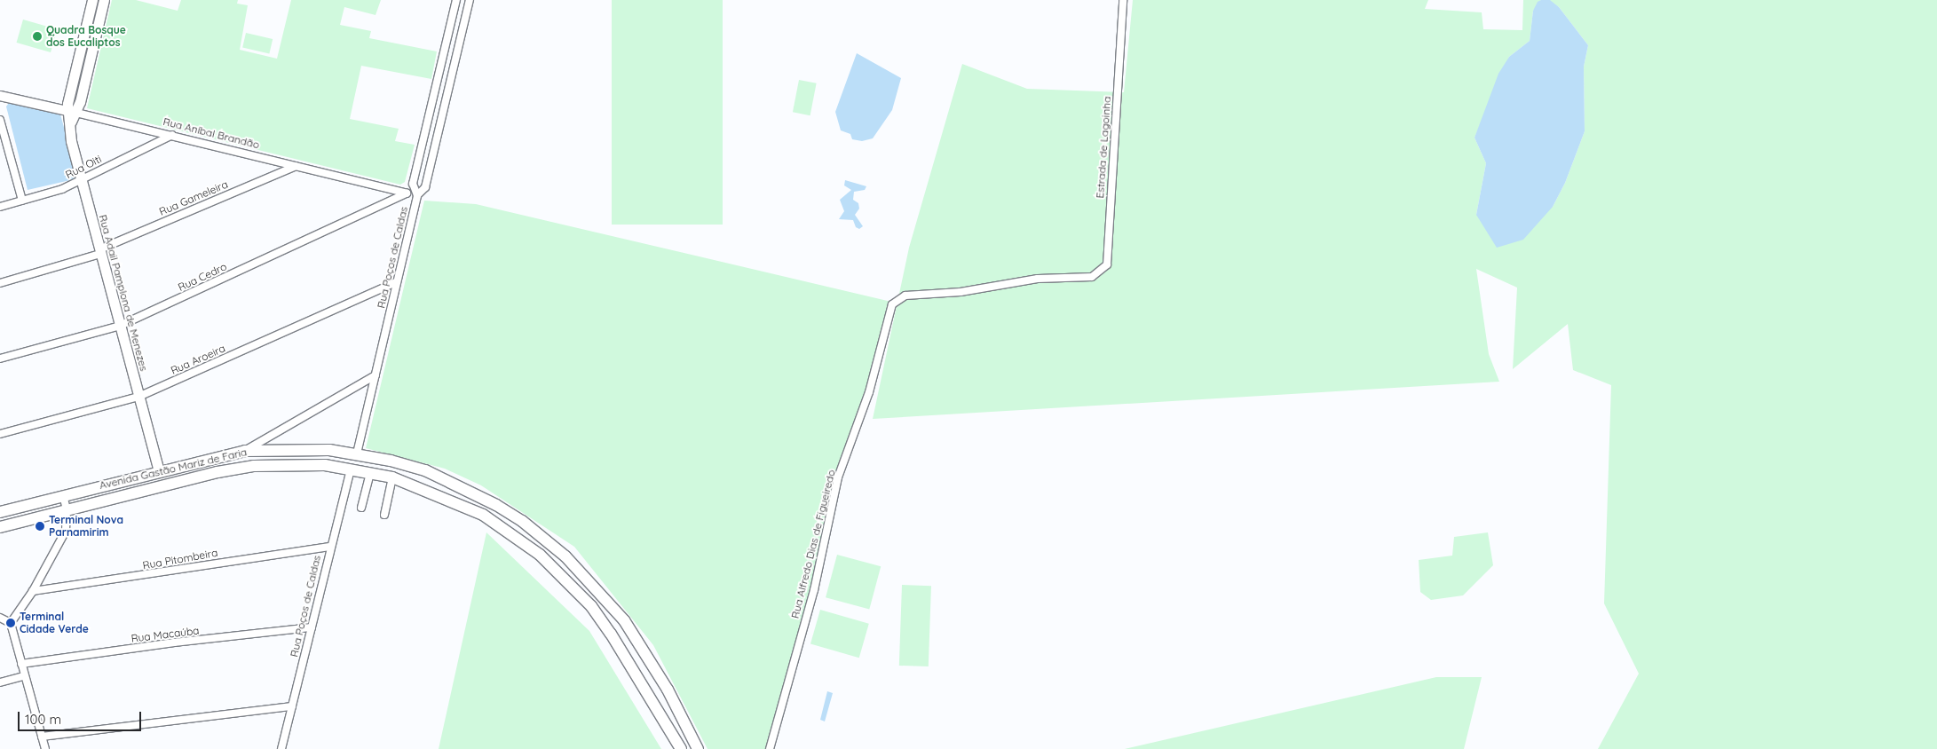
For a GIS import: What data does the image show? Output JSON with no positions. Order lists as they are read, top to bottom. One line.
{"streets":{"main road":["Rua Adail Pamplona de Menezes","Avenida Gastão Mariz de Faria"],"street":["Rua Aníbal Brandão","Estrada de Lagoinha","Rua Oiti","Rua Gameleira","Rua Poços de Caldas","Rua Cedro","Rua Aroeira","Rua Alfredo Dias de Figueiredo","Rua Pitombeira","Rua Macaúba"]},"crossings":[["Rua Aníbal Brandão","Rua Oiti"],["Rua Aníbal Brandão","Rua Gameleira"],["Rua Aníbal Brandão","Rua Poços de Caldas"],["Rua Aníbal Brandão","Rua Cedro"],["Rua Aníbal Brandão","Rua Adail Pamplona de Menezes"],["Estrada de Lagoinha","Rua Alfredo Dias de Figueiredo"],["Rua Oiti","Rua Adail Pamplona de Menezes"],["Rua Gameleira","Rua Adail Pamplona de Menezes"],["Rua Poços de Caldas","Rua Aroeira"],["Rua Poços de Caldas","Avenida Gastão Mariz de Faria"],["Rua Poços de Caldas","Rua Pitombeira"],["Rua Poços de Caldas","Rua Macaúba"],["Rua Cedro","Rua Adail Pamplona de Menezes"],["Rua Adail Pamplona de Menezes","Rua Aroeira"],["Rua Adail Pamplona de Menezes","Avenida Gastão Mariz de Faria"]],"places":["Quadra Bosque dos Eucaliptos","Terminal Nova Parnamirim","Terminal Cidade Verde"],"scale_bar":"100 m"}
